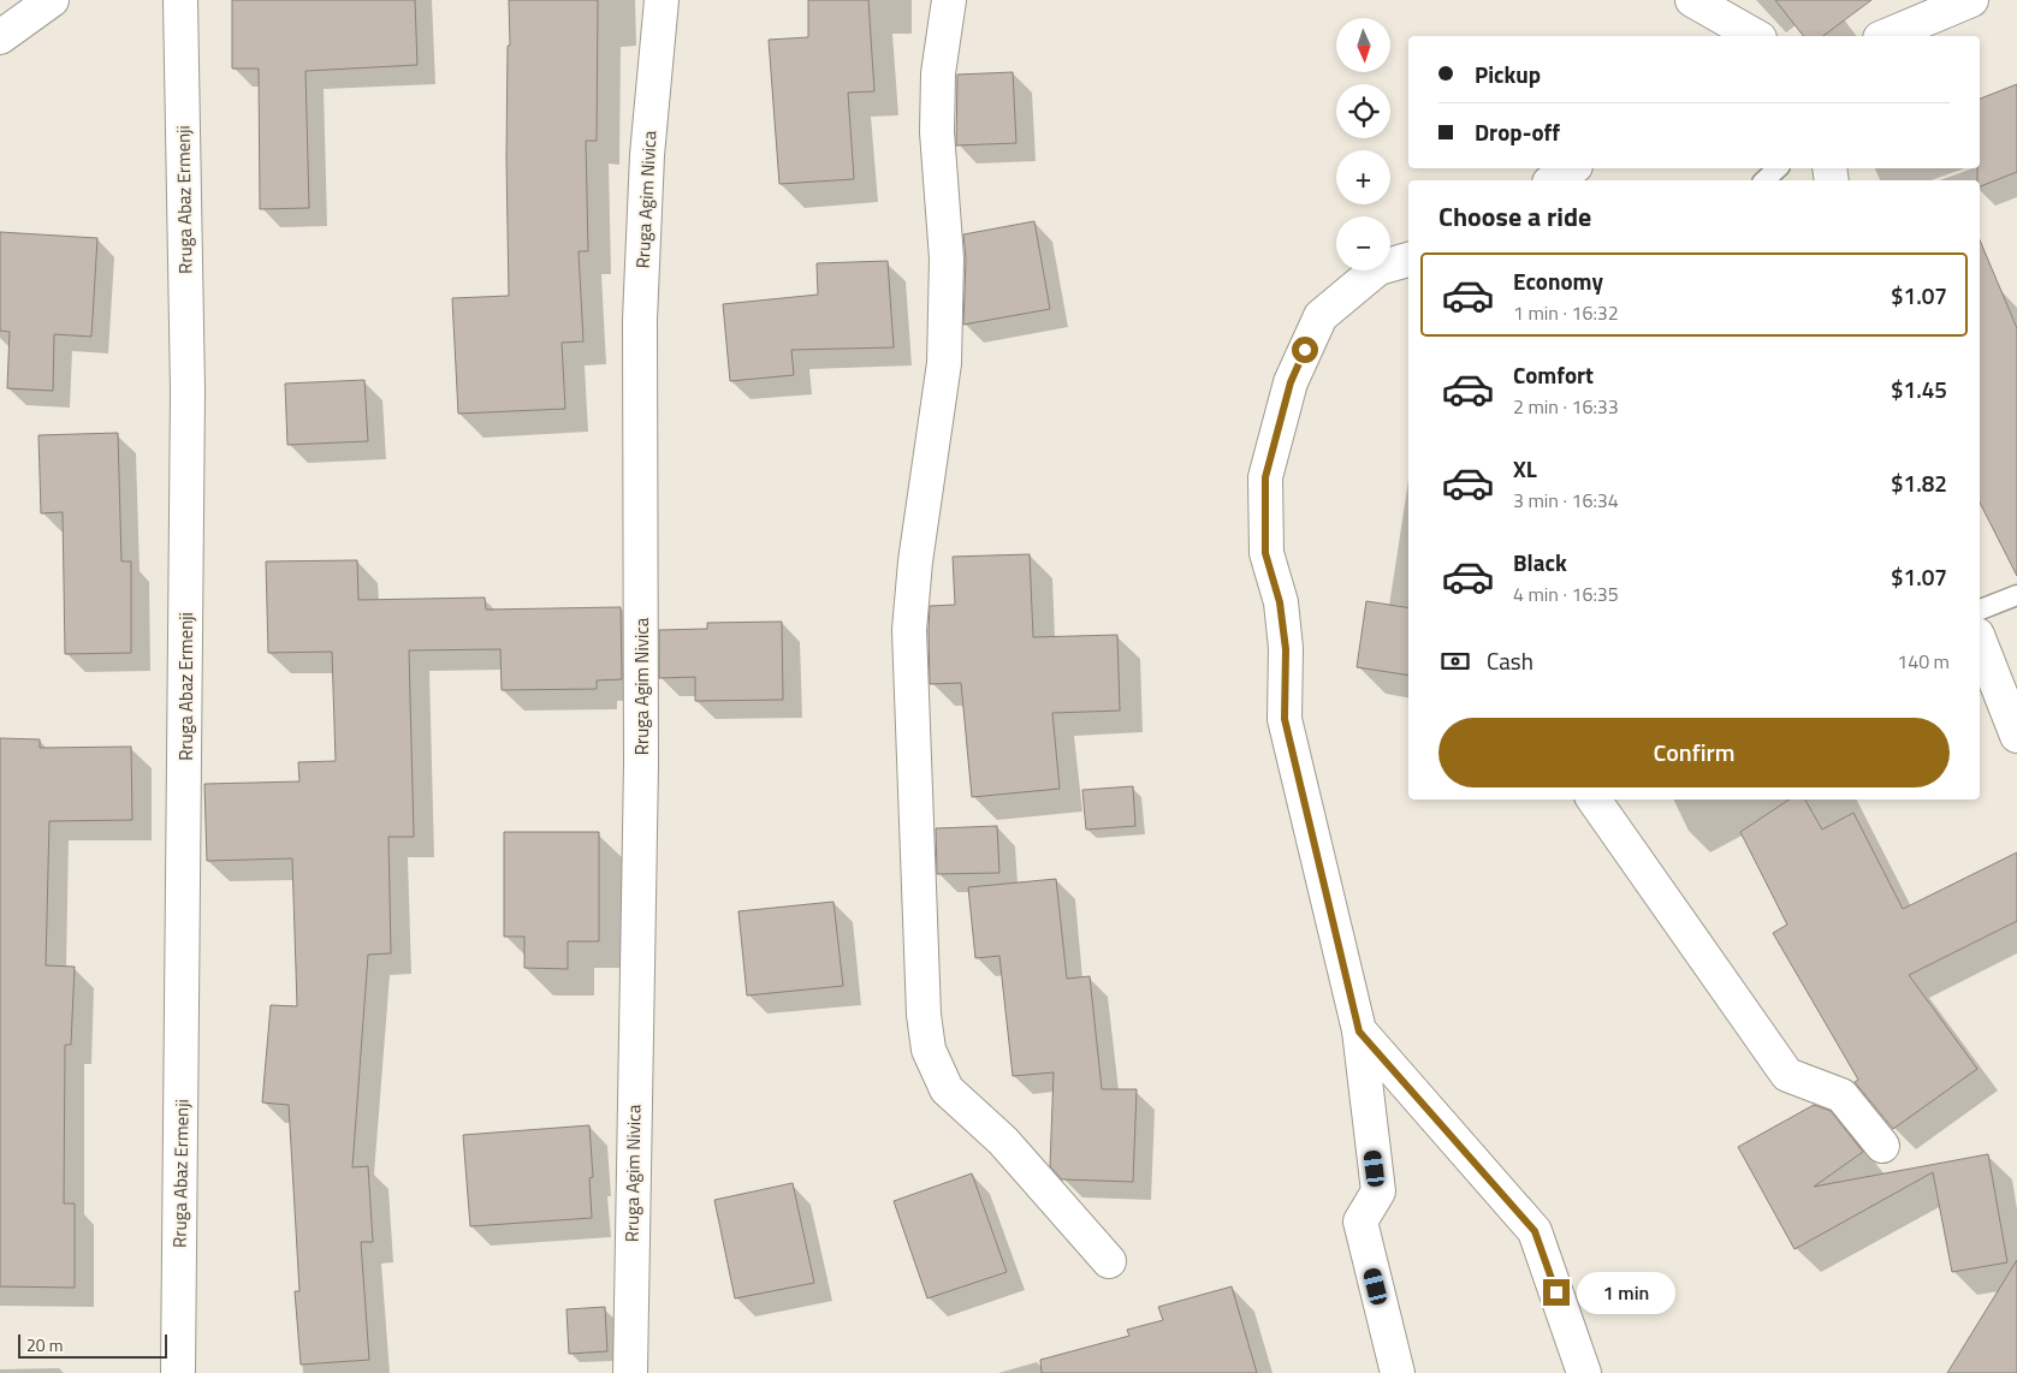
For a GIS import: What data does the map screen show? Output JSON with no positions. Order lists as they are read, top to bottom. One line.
{"streets":{"street":["Rruga Abaz Ermenji","Rruga Agim Nivica"]},"scale_bar":"20 m","north":"bottom","page":{"map_buttons":["+","−"],"banner":["Pickup","Drop-off"],"heading":"Choose a ride","list":[{"name":"Economy","note":"1 min · 16:32","value":"$1.07"},{"name":"Comfort","note":"2 min · 16:33","value":"$1.45"},{"name":"XL","note":"3 min · 16:34","value":"$1.82"},{"name":"Black","note":"4 min · 16:35","value":"$1.07"}],"pay":["Cash","140 m"],"buttons":"Confirm","bubble":"1 min","scale":"20 m"}}
